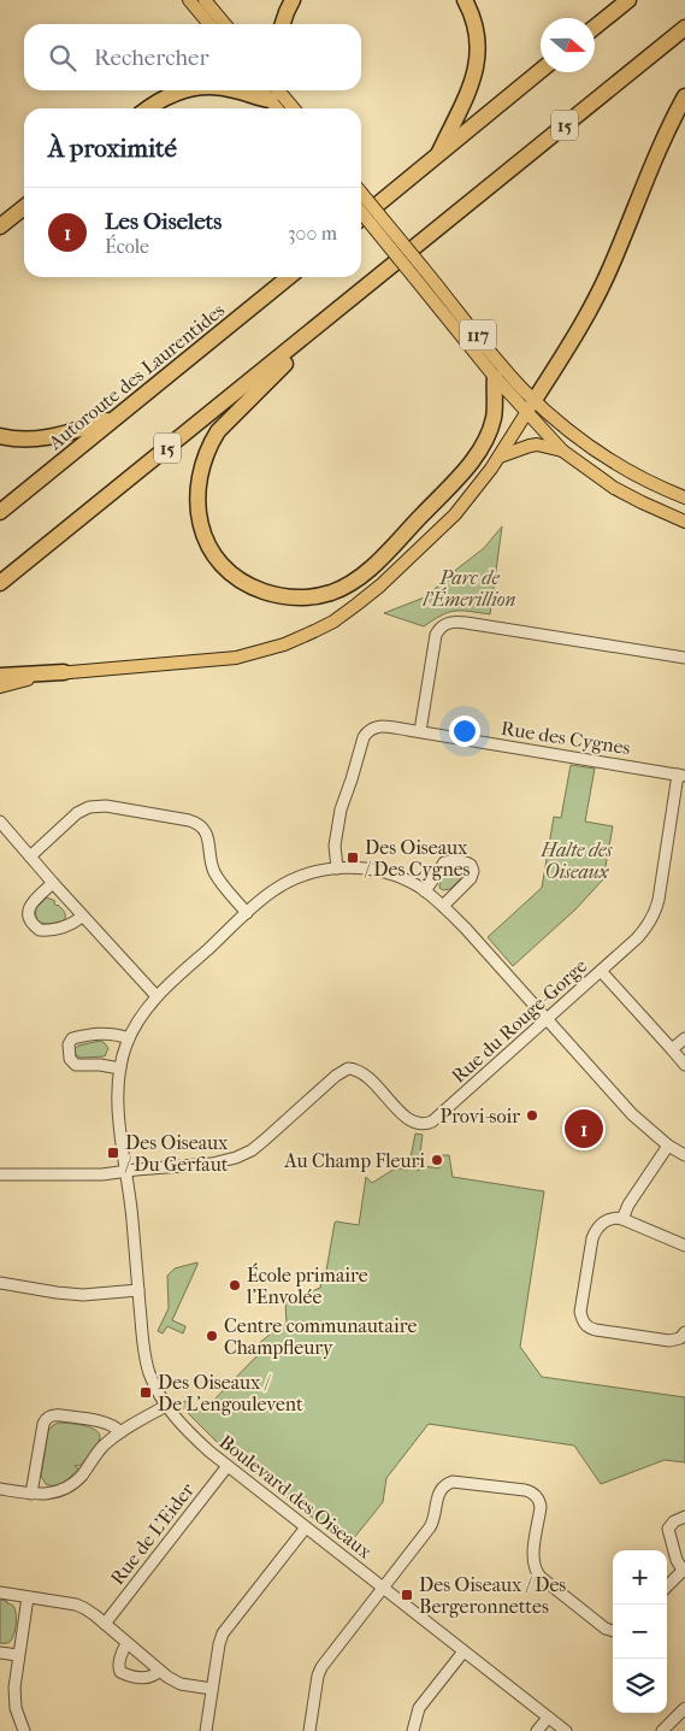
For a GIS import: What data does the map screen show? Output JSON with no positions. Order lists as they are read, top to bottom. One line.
{"streets":{"highway":["15","Autoroute des Laurentides"],"main road":["117"],"street":["Rue des Cygnes","Rue du Rouge-Gorge","Boulevard des Oiseaux","Rue de L'Eider"]},"crossings":[["Rue des Cygnes","Rue du Rouge-Gorge"],["Rue des Cygnes","Boulevard des Oiseaux"],["Rue du Rouge-Gorge","Boulevard des Oiseaux"],["Boulevard des Oiseaux","Rue de L'Eider"]],"parks":["Parc de l'Émerillion","Halte des Oiseaux"],"places":{"transit":["Des Oiseaux / Des Cygnes","Des Oiseaux / Du Gerfaut","Des Oiseaux / De L'engoulevent","Des Oiseaux / Des Bergeronnettes"],"other":["Provi-soir","Au Champ Fleuri","École primaire l'Envolée","Centre communautaire Champfleury"]},"north":"right","page":{"search":"Rechercher","heading":"À proximité","list":[{"mark":"1","name":"Les Oiselets","note":"École","value":"300 m"}],"pins":"1","map_buttons":["+","−"]}}
